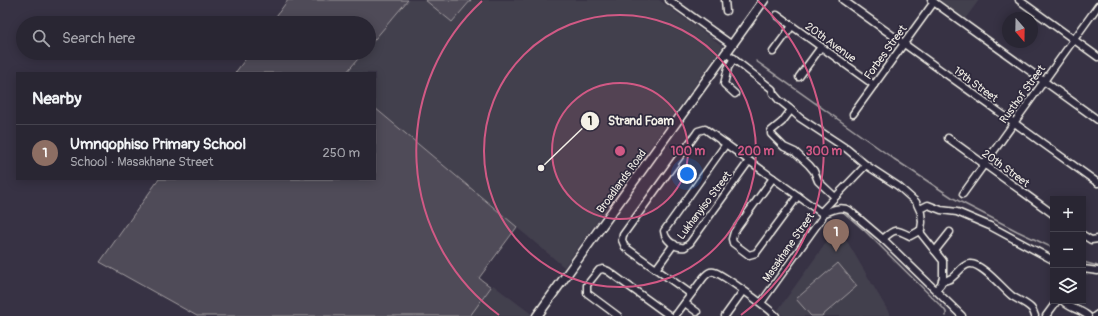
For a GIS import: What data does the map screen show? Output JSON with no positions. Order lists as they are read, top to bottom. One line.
{"streets":{"main road":["Broadlands Road"],"street":["20th Avenue","Forbes Street","19th Street","Rusthof Street","20th Street","Lukhanyiso Street","Masakhane Street"]},"crossings":[["20th Avenue","Forbes Street"],["Forbes Street","19th Street"],["19th Street","Rusthof Street"],["Rusthof Street","20th Street"],["Lukhanyiso Street","Masakhane Street"]],"places":["Strand Foam"],"north":"bottom","page":{"search":"Search here","heading":"Nearby","list":[{"mark":"1","name":"Umnqophiso Primary School","note":"School · Masakhane Street","value":"250 m"}],"map_buttons":["+","−"],"pins":"1"},"rings":["100 m","200 m","300 m"]}
